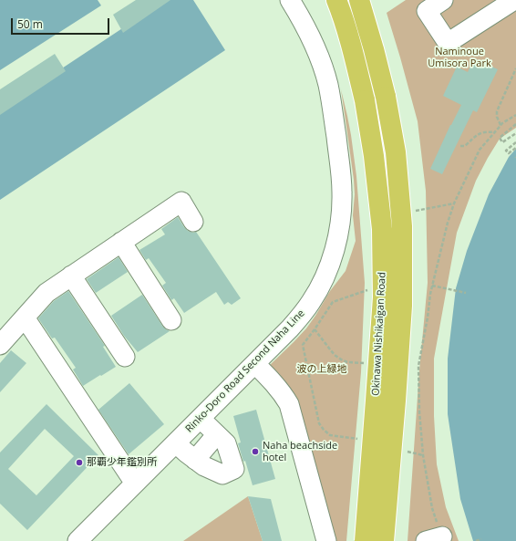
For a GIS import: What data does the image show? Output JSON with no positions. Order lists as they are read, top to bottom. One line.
{"streets":{"highway":["Okinawa Nishikaigan Road"],"street":["Rinko-Doro Road Second Naha Line"]},"parks":["Naminoue Umisora Park","波の上緑地"],"places":["Naha beachside hotel","那覇少年鑑別所"],"scale_bar":"50 m"}
